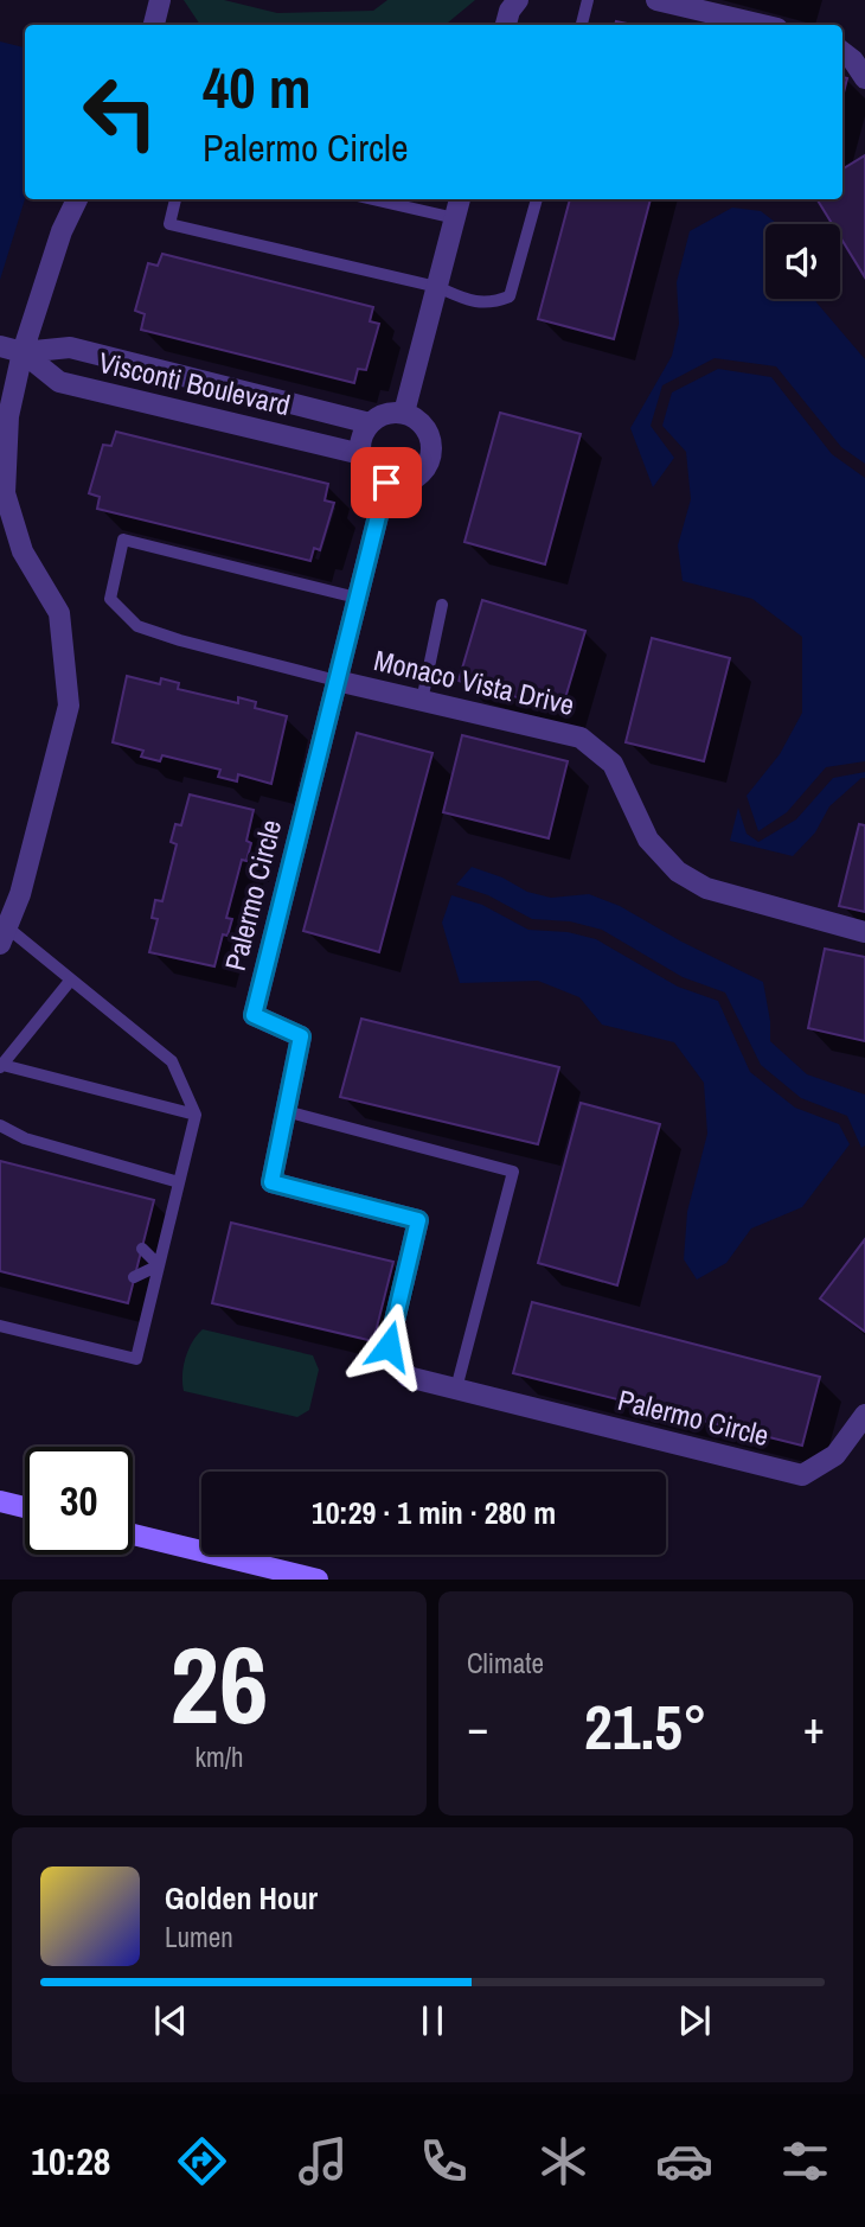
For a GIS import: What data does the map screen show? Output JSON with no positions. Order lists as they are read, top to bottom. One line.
{"streets":{"street":["Visconti Boulevard","Monaco Vista Drive","Palermo Circle"]},"crossings":[["Visconti Boulevard","Palermo Circle"],["Monaco Vista Drive","Palermo Circle"]],"page":{"turn":["40 m","Palermo Circle"],"limit":"30","trip":"10:29 · 1 min · 280 m","tile":[["26","km/h"],"Climate"],"heat":["−","21.5°","+"],"song":["Golden Hour","Lumen"],"tabs":"10:28"}}
